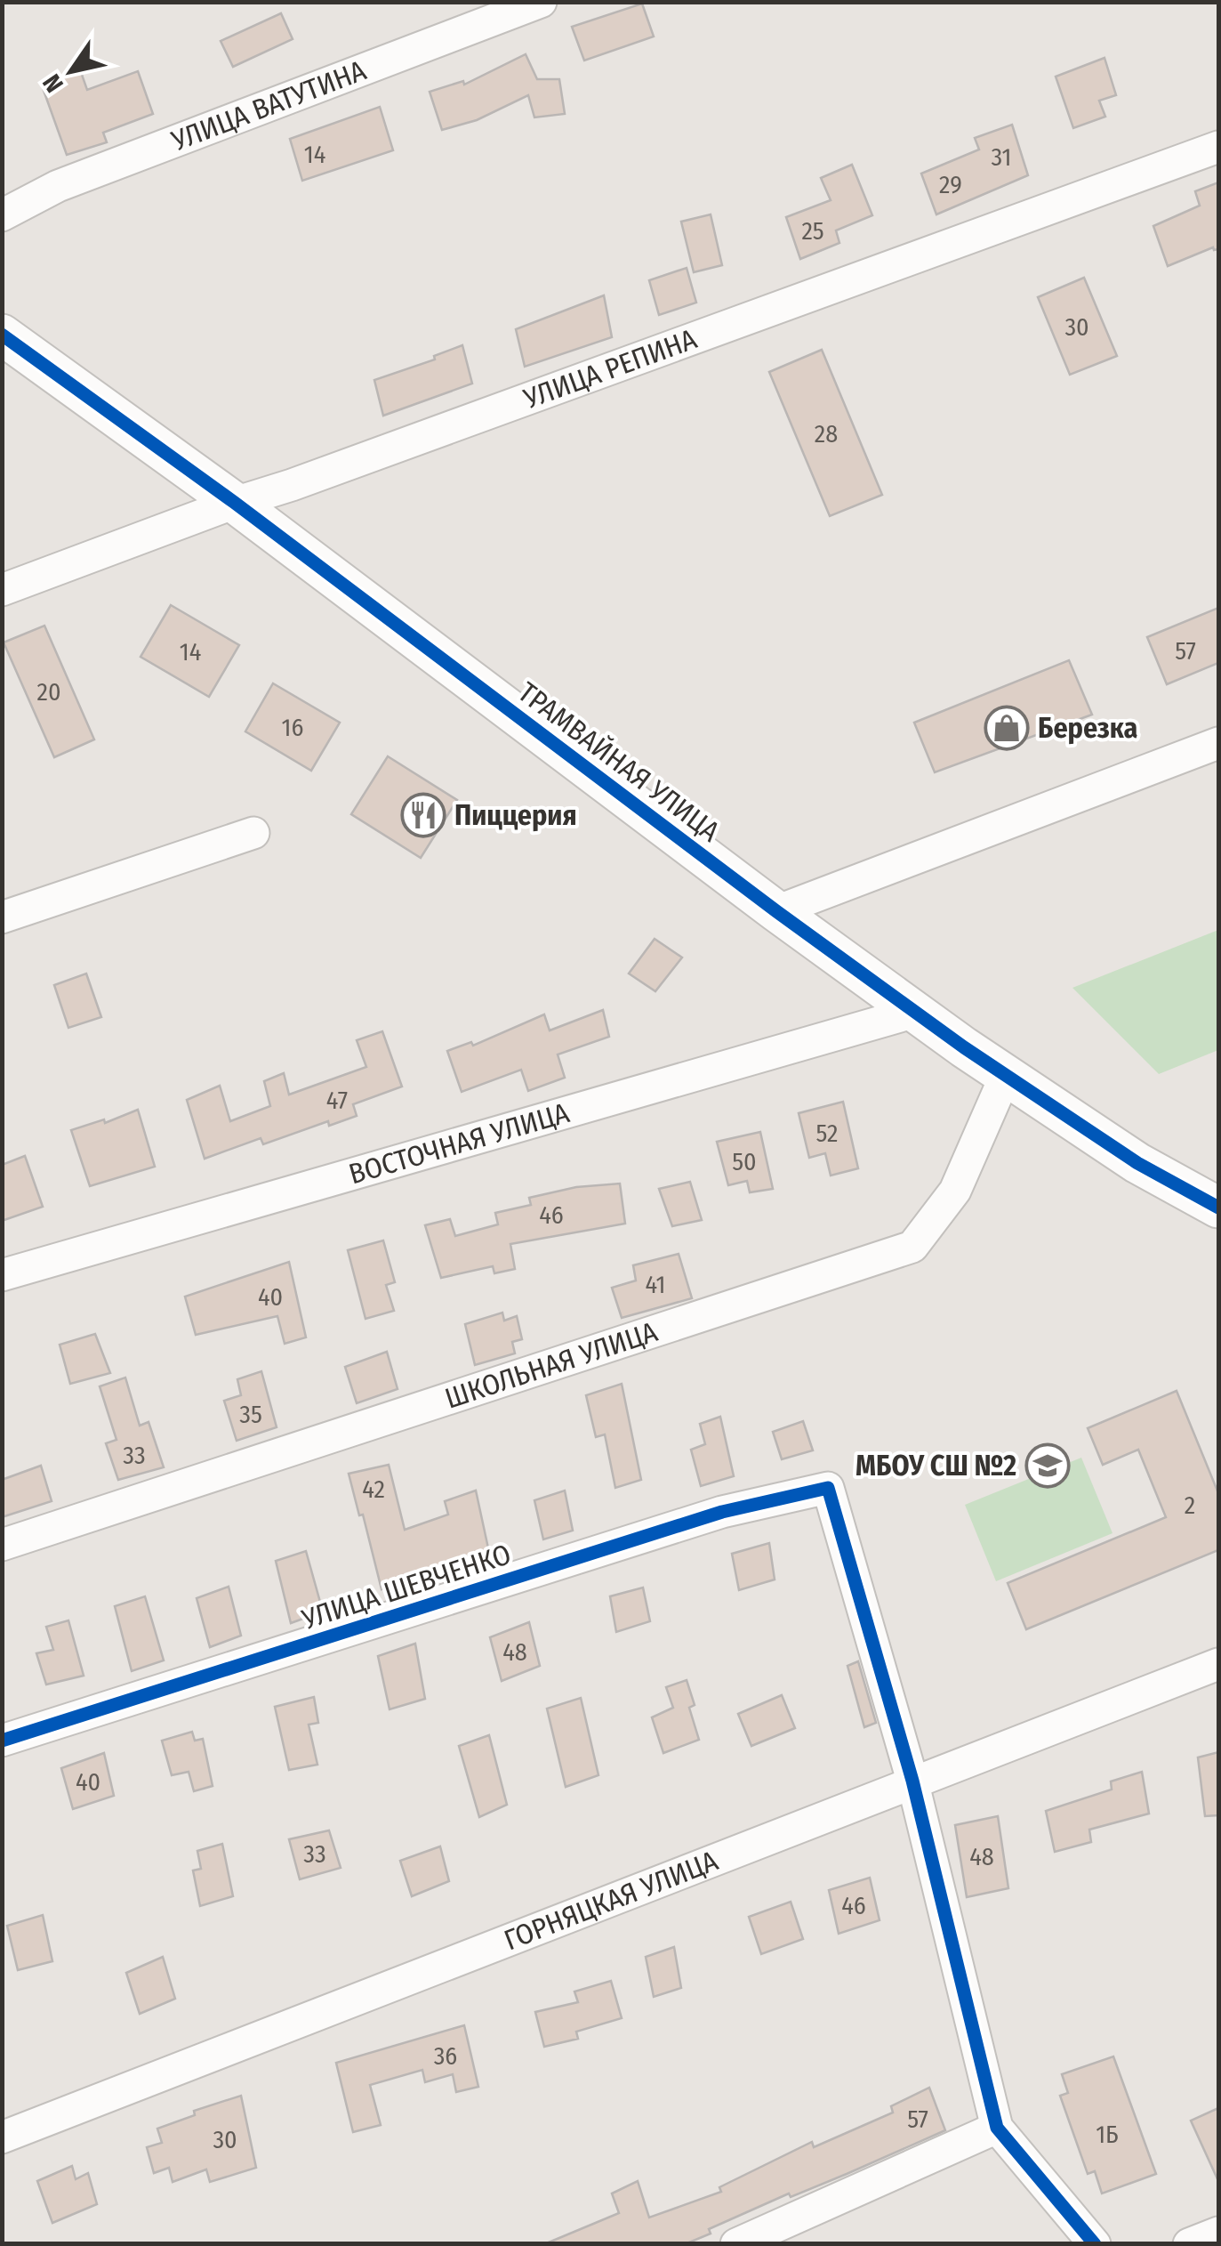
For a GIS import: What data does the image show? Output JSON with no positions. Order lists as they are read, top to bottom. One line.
{"streets":{"street":["УЛИЦА ВАТУТИНА","УЛИЦА РЕПИНА","ТРАМВАЙНАЯ УЛИЦА","ВОСТОЧНАЯ УЛИЦА","ШКОЛЬНАЯ УЛИЦА","УЛИЦА ШЕВЧЕНКО","ГОРНЯЦКАЯ УЛИЦА"]},"crossings":[["УЛИЦА РЕПИНА","ТРАМВАЙНАЯ УЛИЦА"],["ТРАМВАЙНАЯ УЛИЦА","ВОСТОЧНАЯ УЛИЦА"],["ТРАМВАЙНАЯ УЛИЦА","ШКОЛЬНАЯ УЛИЦА"],["УЛИЦА ШЕВЧЕНКО","ГОРНЯЦКАЯ УЛИЦА"]],"places":{"shop":["Березка"],"restaurant":["Пиццерия"],"school or university":["МБОУ СШ №2"]},"house_numbers":["14","31","29","25","30","28","57","14","20","16","47","52","50","46","41","40","35","33","42","2","48","40","33","48","46","36","57","1Б","30"],"north":"bottom left"}
